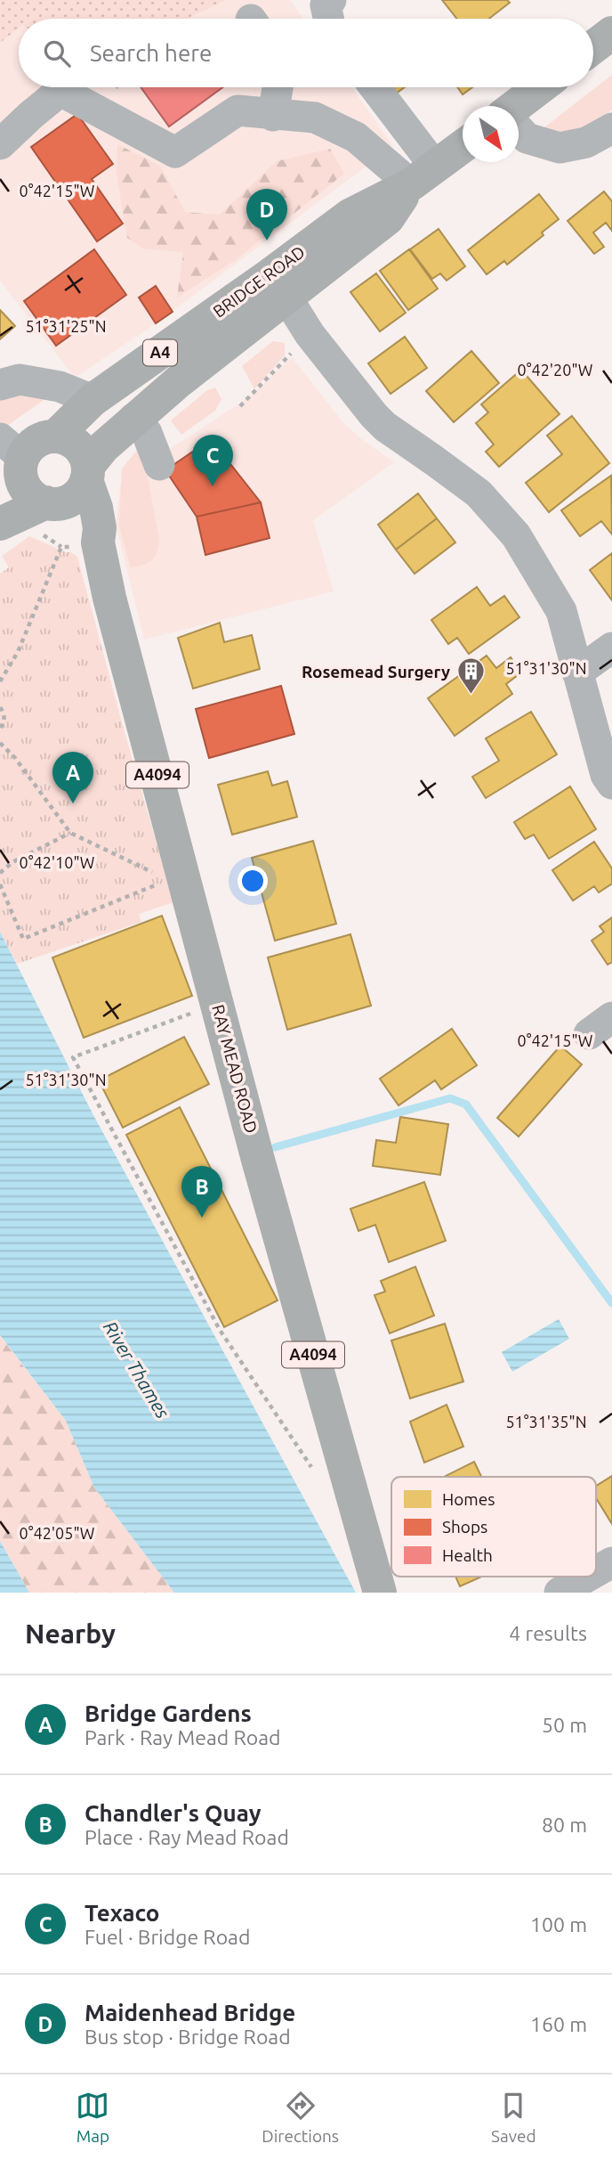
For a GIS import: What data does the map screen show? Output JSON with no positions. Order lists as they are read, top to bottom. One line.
{"streets":{"main road":["BRIDGE ROAD","A4","A4094","RAY MEAD ROAD"]},"crossings":[["BRIDGE ROAD","A4"],["BRIDGE ROAD","RAY MEAD ROAD"],["A4","RAY MEAD ROAD"]],"water":["River Thames"],"places":{"building":["Rosemead Surgery"]},"legend":["Homes","Shops","Health"],"north":"bottom right","page":{"search":"Search here","pins":["D","C","A","B"],"heading":["Nearby","4 results"],"list":[{"mark":"A","name":"Bridge Gardens","note":"Park · Ray Mead Road","value":"50 m"},{"mark":"B","name":"Chandler's Quay","note":"Place · Ray Mead Road","value":"80 m"},{"mark":"C","name":"Texaco","note":"Fuel · Bridge Road","value":"100 m"},{"mark":"D","name":"Maidenhead Bridge","note":"Bus stop · Bridge Road","value":"160 m"}],"nav":["Map","Directions","Saved"]},"coordinates":["0°42'15\"W","51°31'25\"N","0°42'20\"W","51°31'30\"N","0°42'10\"W","51°31'35\"N","0°42'05\"W"]}
